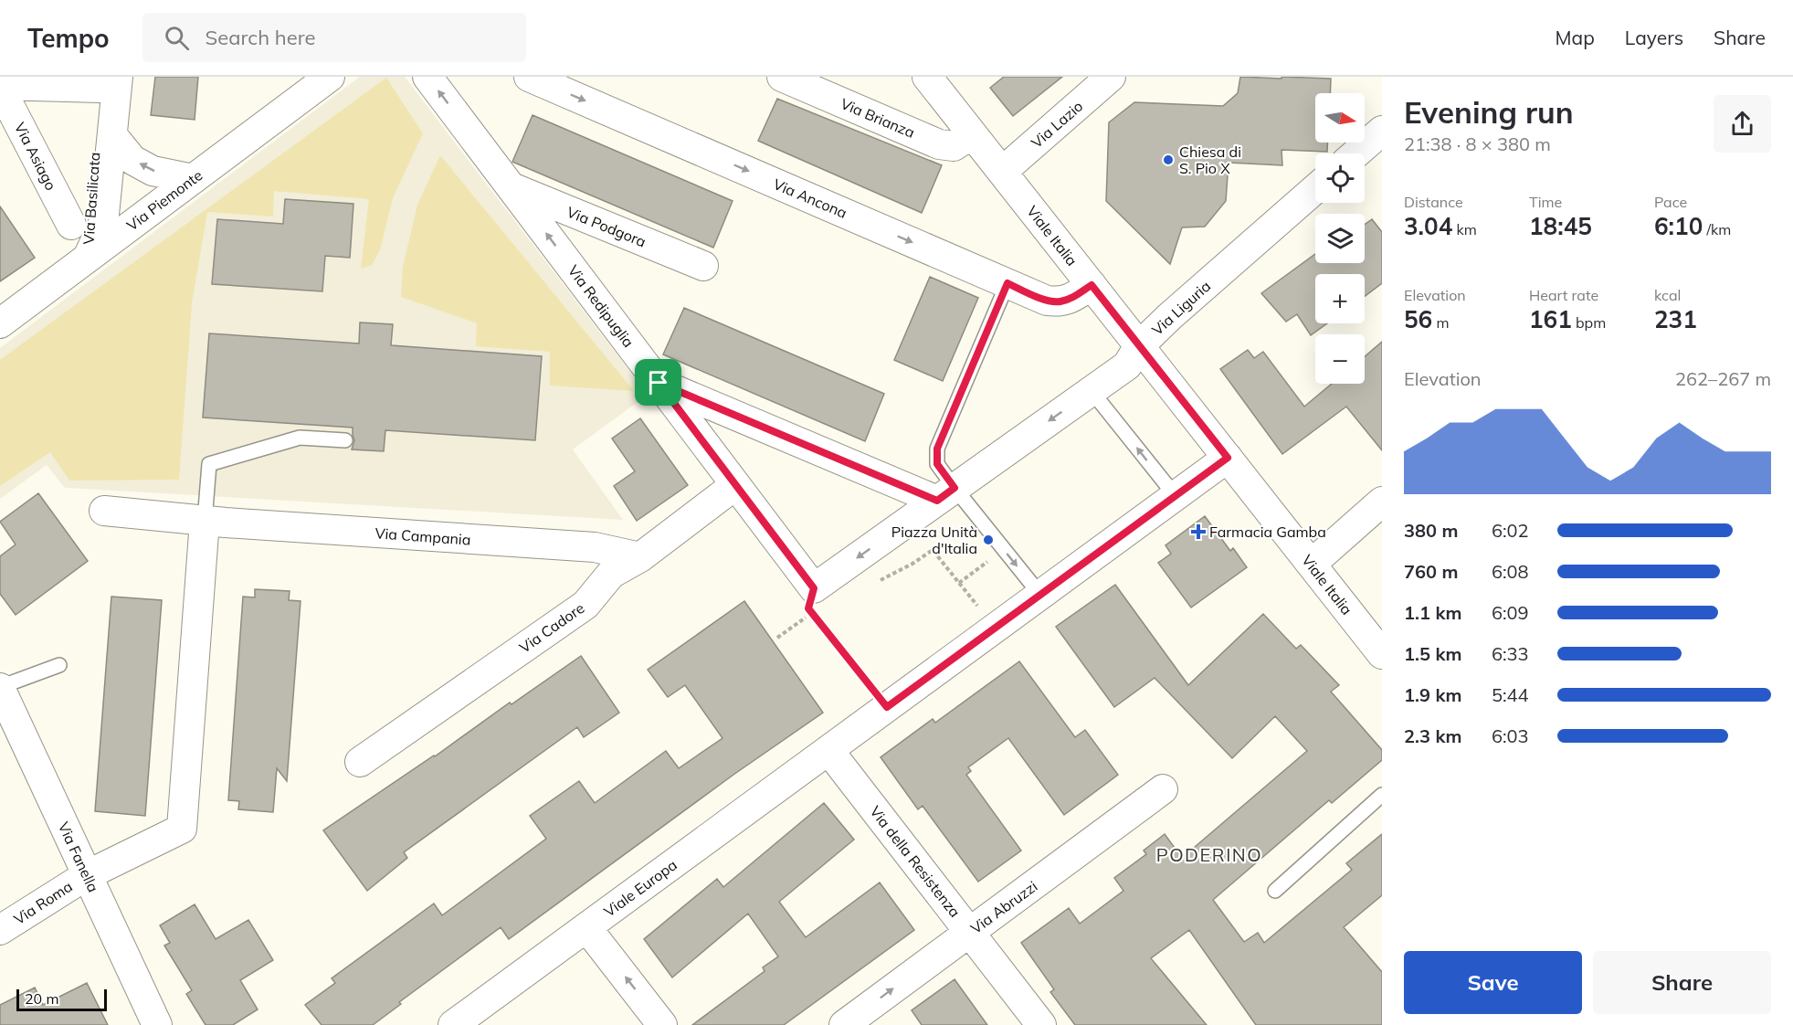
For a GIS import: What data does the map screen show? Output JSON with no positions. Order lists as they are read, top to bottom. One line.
{"streets":{"street":["Via Brianza","Via Lazio","Via Asiago","Via Basilicata","Via Ancona","Via Piemonte","Via Podgora","Viale Italia","Via Redipuglia","Via Liguria","Via Campania","Via Cadore","Via Fanella","Via della Resistenza","Viale Europa","Via Roma","Via Abruzzi"]},"crossings":[["Via Brianza","Viale Italia"],["Via Lazio","Viale Italia"],["Via Asiago","Via Basilicata"],["Via Basilicata","Via Piemonte"],["Via Ancona","Viale Italia"],["Via Podgora","Via Redipuglia"],["Viale Italia","Via Liguria"],["Via Redipuglia","Via Liguria"],["Via Redipuglia","Via Cadore"],["Via Campania","Via Cadore"],["Via Fanella","Via Roma"],["Via della Resistenza","Viale Europa"],["Via della Resistenza","Via Abruzzi"]],"one_way":["Via Redipuglia","Via Abruzzi"],"districts":["PODERINO"],"places":{"other":["Chiesa di S. Pio X","Piazza Unità d'Italia"],"health":["Farmacia Gamba"]},"scale_bar":"20 m","north":"right","page":{"header":"Tempo","search":"Search here","nav":["Map","Layers","Share"],"heading":["Evening run","21:38 · 8 × 380 m"],"map_buttons":["+","−"],"stats":[["Distance","3.04 km"],["Time","18:45"],["Pace","6:10 /km"],["Elevation","56 m"],["Heart rate","161 bpm"],["kcal","231"]],"chart":["Elevation","262–267 m"],"list":[{"name":"380 m","note":"6:02"},{"name":"760 m","note":"6:08"},{"name":"1.1 km","note":"6:09"},{"name":"1.5 km","note":"6:33"},{"name":"1.9 km","note":"5:44"},{"name":"2.3 km","note":"6:03"}],"buttons":["Save","Share"],"scale":"20 m"}}
